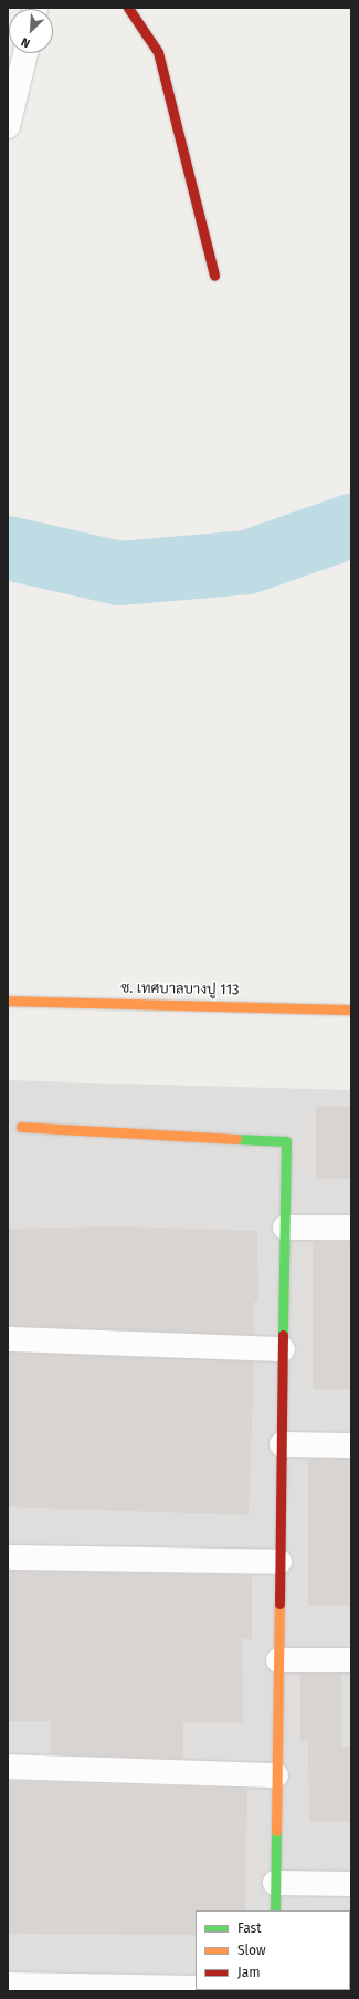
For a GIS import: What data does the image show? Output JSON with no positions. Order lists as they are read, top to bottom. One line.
{"streets":{"street":["ซ. เทศบาลบางปู 113"]},"legend":["Fast","Slow","Jam"],"north":"bottom left"}
